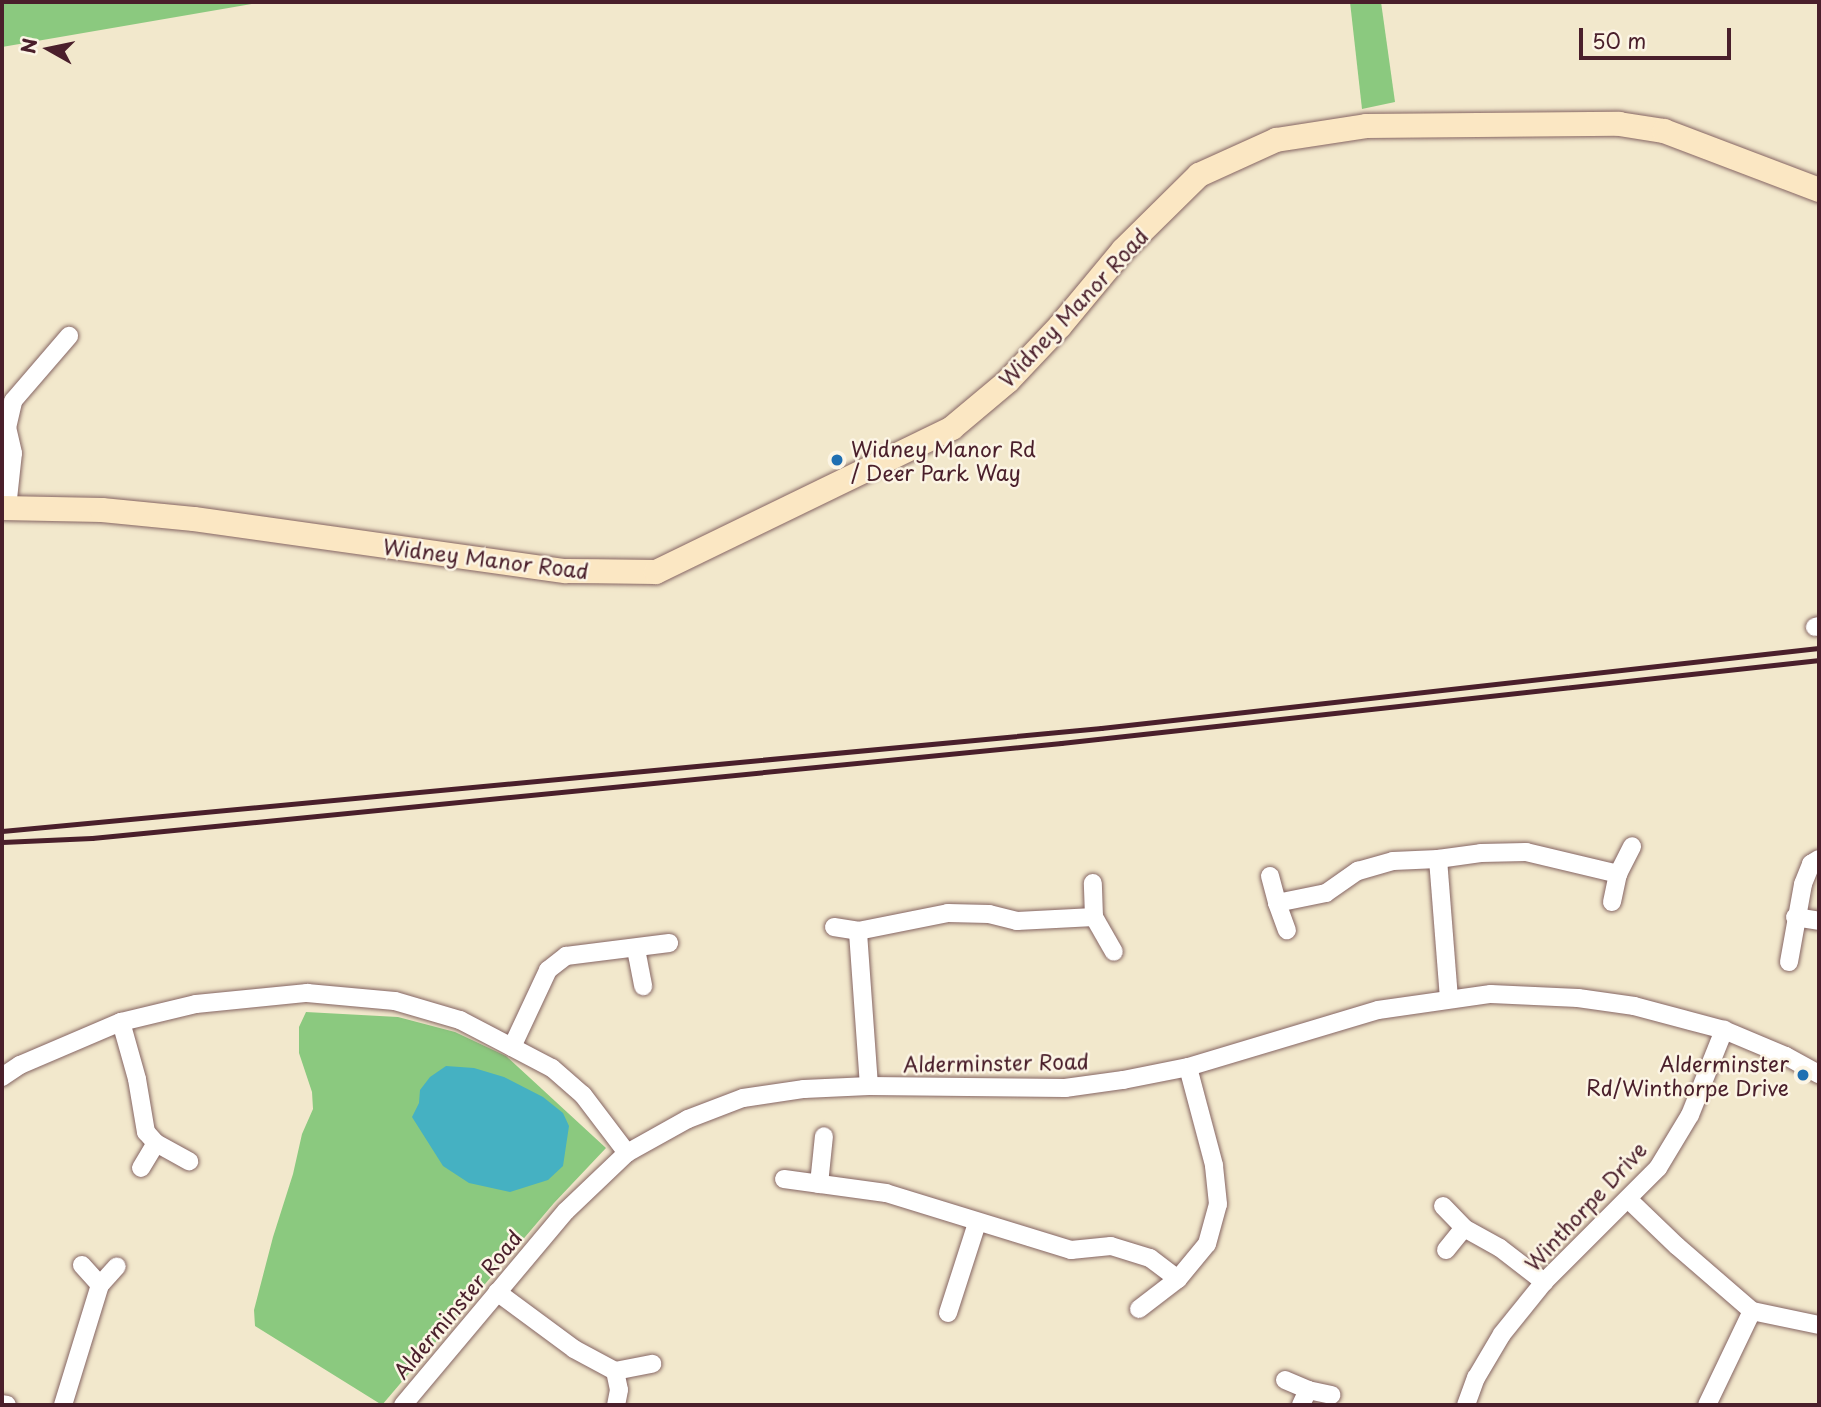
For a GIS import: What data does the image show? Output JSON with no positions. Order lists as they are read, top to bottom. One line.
{"streets":{"street":["Widney Manor Road","Alderminster Road","Winthorpe Drive"]},"crossings":[["Alderminster Road","Winthorpe Drive"]],"places":["Widney Manor Rd / Deer Park Way","Alderminster Rd/Winthorpe Drive"],"scale_bar":"50 m","north":"left"}
